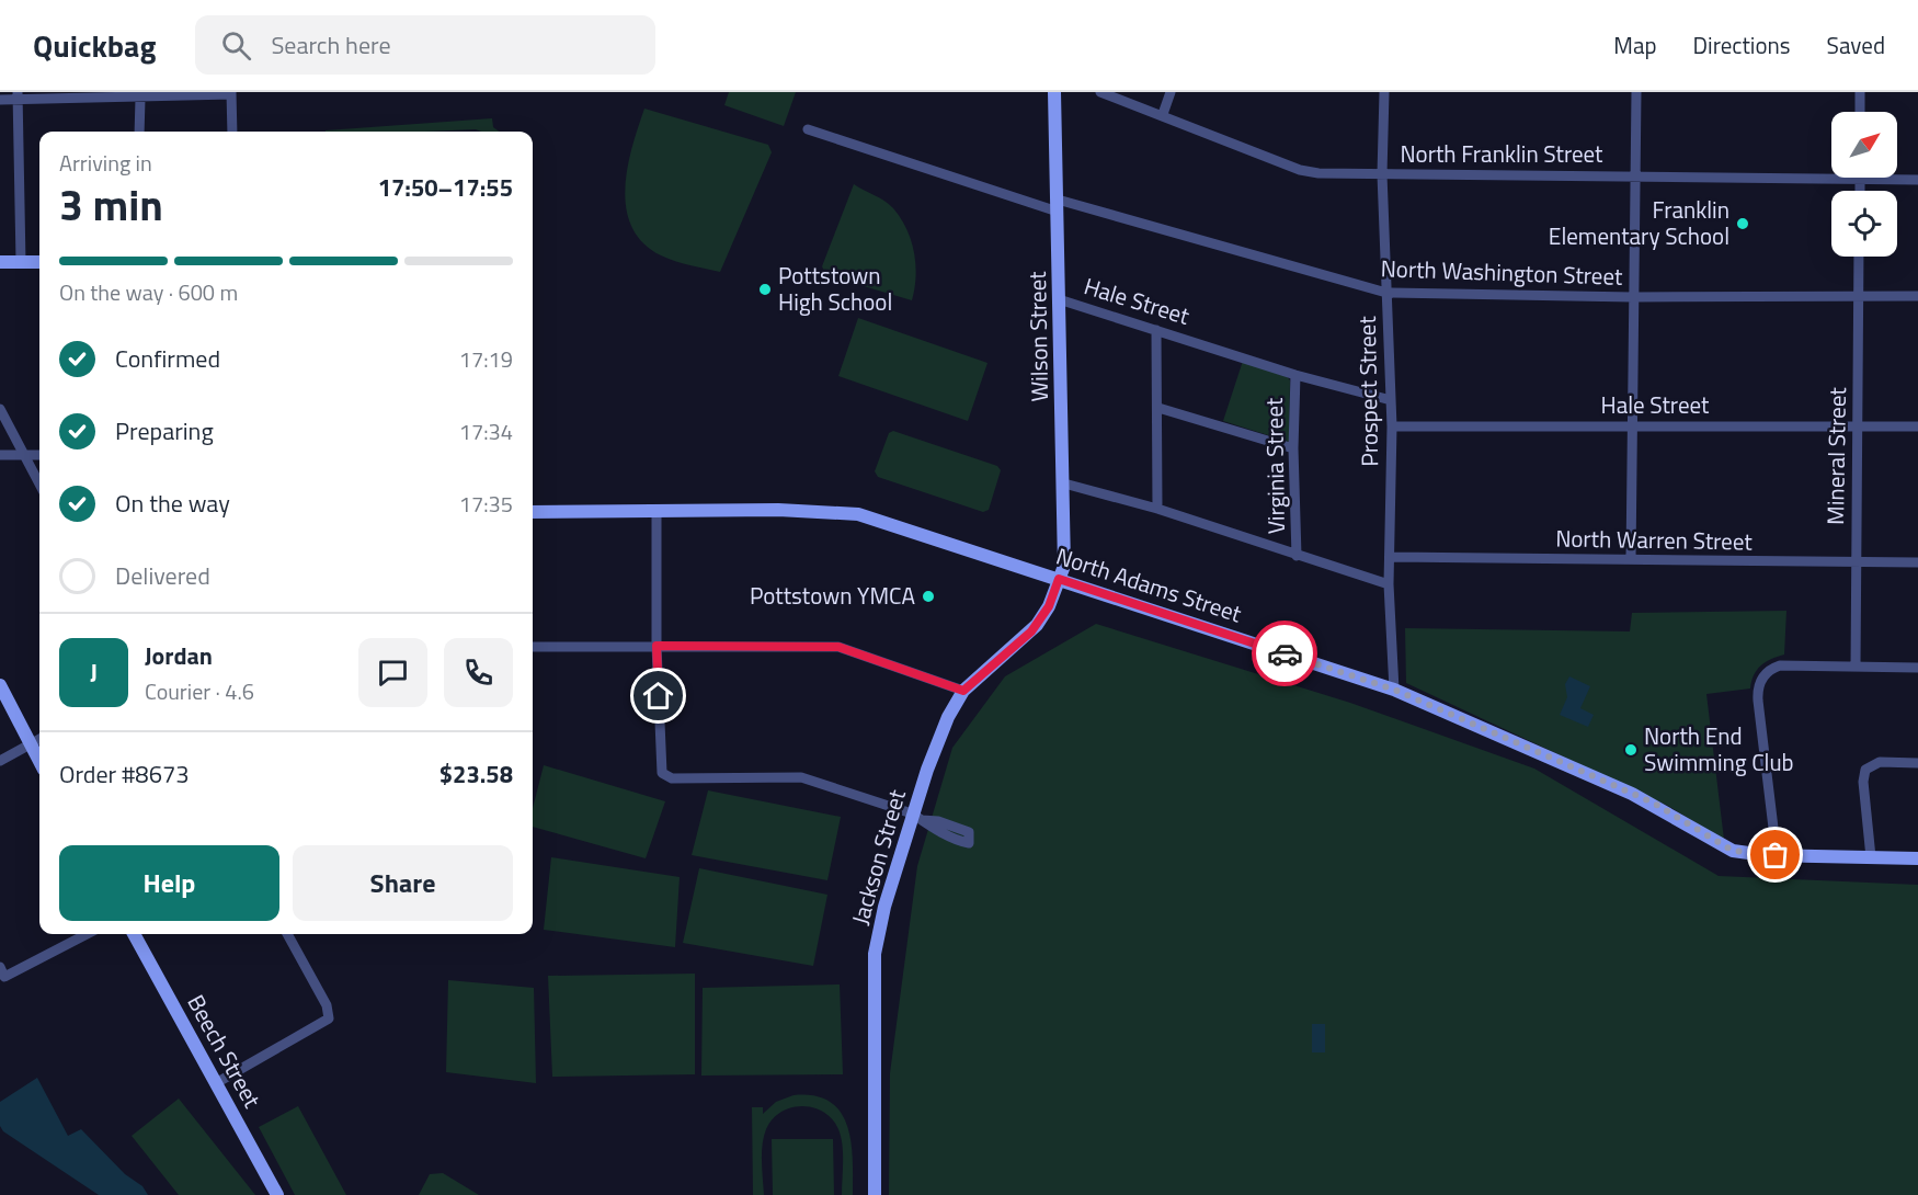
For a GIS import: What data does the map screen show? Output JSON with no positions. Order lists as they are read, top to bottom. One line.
{"streets":{"street":["North Franklin Street","North Washington Street","Hale Street","Wilson Street","Prospect Street","Mineral Street","Virginia Street","North Warren Street","North Adams Street","Jackson Street","Beech Street"]},"crossings":[["North Franklin Street","Prospect Street"],["North Washington Street","Wilson Street"],["North Washington Street","Prospect Street"],["North Washington Street","Mineral Street"],["Hale Street","Wilson Street"],["Hale Street","Prospect Street"],["Hale Street","Mineral Street"],["Hale Street","Virginia Street"],["Wilson Street","North Adams Street"],["Wilson Street","Jackson Street"],["Prospect Street","North Warren Street"],["Prospect Street","North Adams Street"],["Mineral Street","North Warren Street"],["North Adams Street","Jackson Street"]],"places":["Franklin Elementary School","Pottstown High School","Pottstown YMCA","North End Swimming Club"],"north":"top right","page":{"header":"Quickbag","search":"Search here","nav":["Map","Directions","Saved"],"heading":["3 min","Arriving in","17:50–17:55"],"panel":["Jordan","Courier · 4.6","Order #8673","$23.58"],"bar":"On the way · 600 m","list":[["Confirmed","17:19"],["Preparing","17:34"],["On the way","17:35"],"Delivered"],"round":"J","buttons":["Help","Share"]}}
